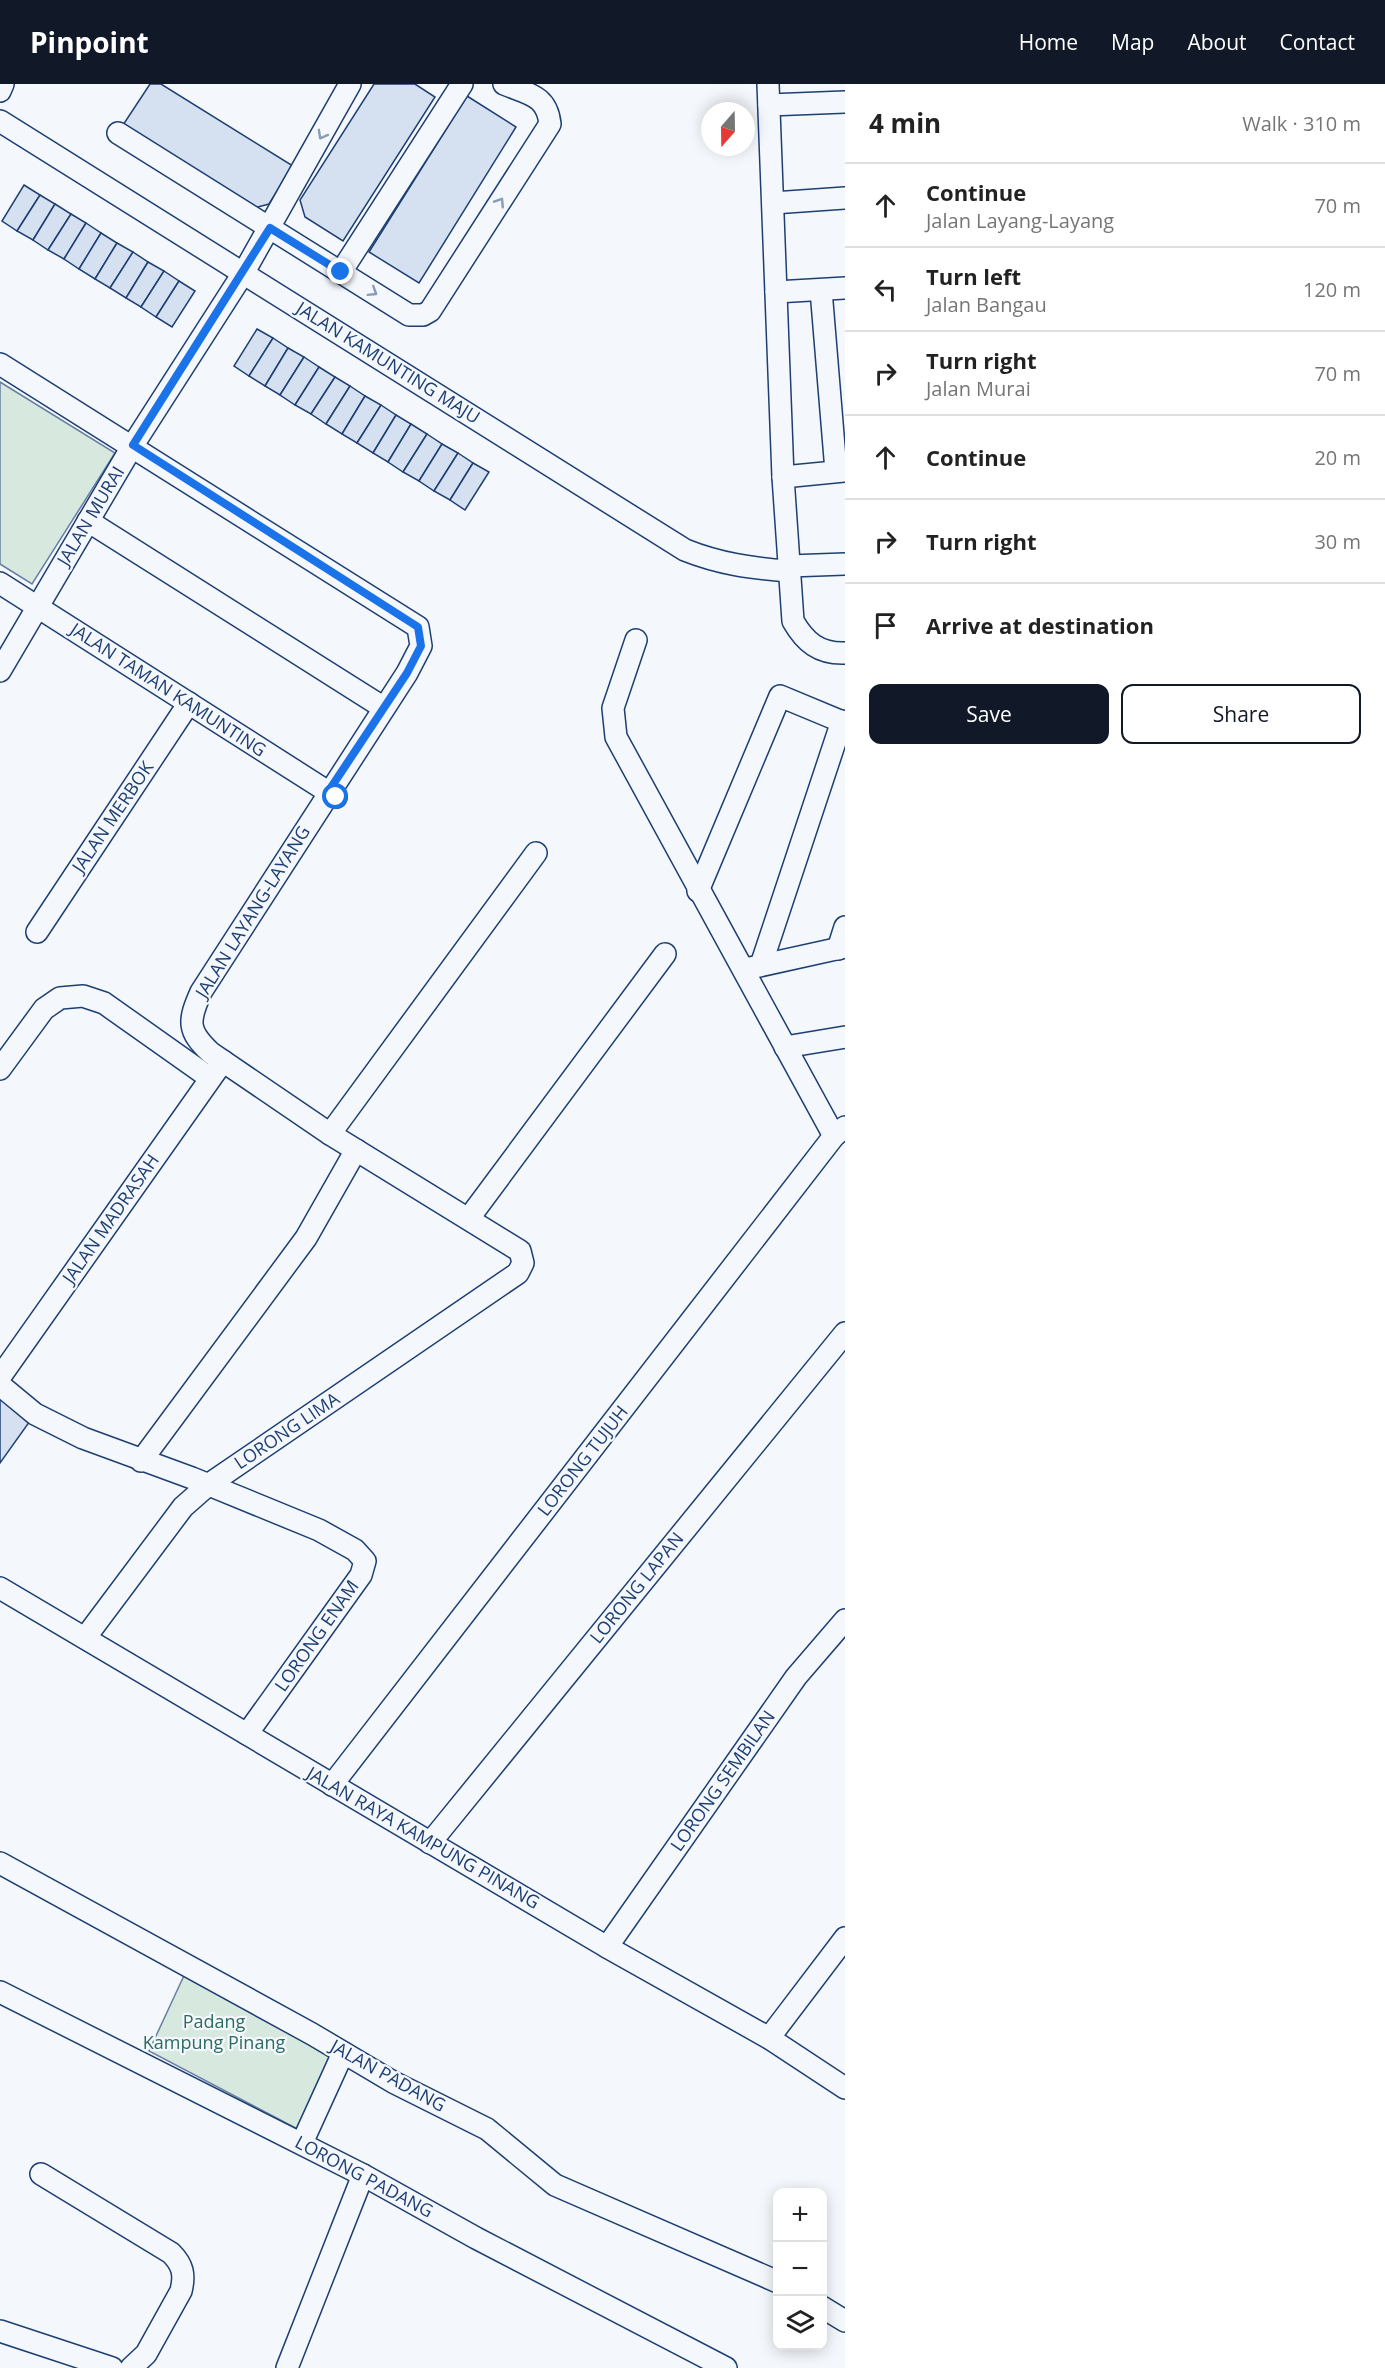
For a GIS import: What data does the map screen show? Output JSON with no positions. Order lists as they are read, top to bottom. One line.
{"streets":{"street":["JALAN KAMUNTING MAJU","JALAN MURAI","JALAN TAMAN KAMUNTING","JALAN MERBOK","JALAN LAYANG-LAYANG","JALAN MADRASAH","LORONG LIMA","LORONG TUJUH","LORONG LAPAN","LORONG ENAM","LORONG SEMBILAN","JALAN RAYA KAMPUNG PINANG","JALAN PADANG","LORONG PADANG"]},"crossings":[["JALAN KAMUNTING MAJU","JALAN MURAI"],["JALAN MURAI","JALAN TAMAN KAMUNTING"],["JALAN MURAI","JALAN LAYANG-LAYANG"],["JALAN TAMAN KAMUNTING","JALAN MERBOK"],["JALAN TAMAN KAMUNTING","JALAN LAYANG-LAYANG"],["JALAN LAYANG-LAYANG","JALAN MADRASAH"],["LORONG LIMA","LORONG ENAM"],["LORONG LIMA","JALAN RAYA KAMPUNG PINANG"],["LORONG TUJUH","JALAN RAYA KAMPUNG PINANG"],["LORONG LAPAN","JALAN RAYA KAMPUNG PINANG"],["LORONG ENAM","JALAN RAYA KAMPUNG PINANG"],["LORONG SEMBILAN","JALAN RAYA KAMPUNG PINANG"]],"parks":["Padang Kampung Pinang"],"north":"bottom","page":{"header":"Pinpoint","nav":["Home","Map","About","Contact"],"heading":["4 min","Walk · 310 m"],"list":[["Continue","Jalan Layang-Layang","70 m"],["Turn left","Jalan Bangau","120 m"],["Turn right","Jalan Murai","70 m"],["Continue","20 m"],["Turn right","30 m"],"Arrive at destination"],"buttons":["Save","Share"],"map_buttons":["+","−"]}}
